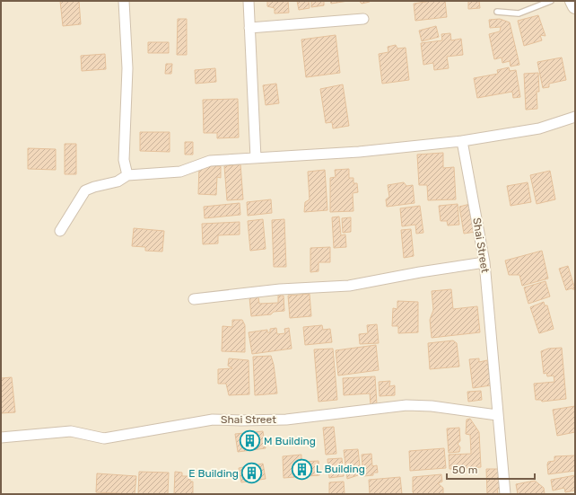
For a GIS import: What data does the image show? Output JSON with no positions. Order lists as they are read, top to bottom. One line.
{"streets":{"street":["Shai Street"]},"places":{"building":["M Building","L Building","E Building"]},"scale_bar":"50 m"}
